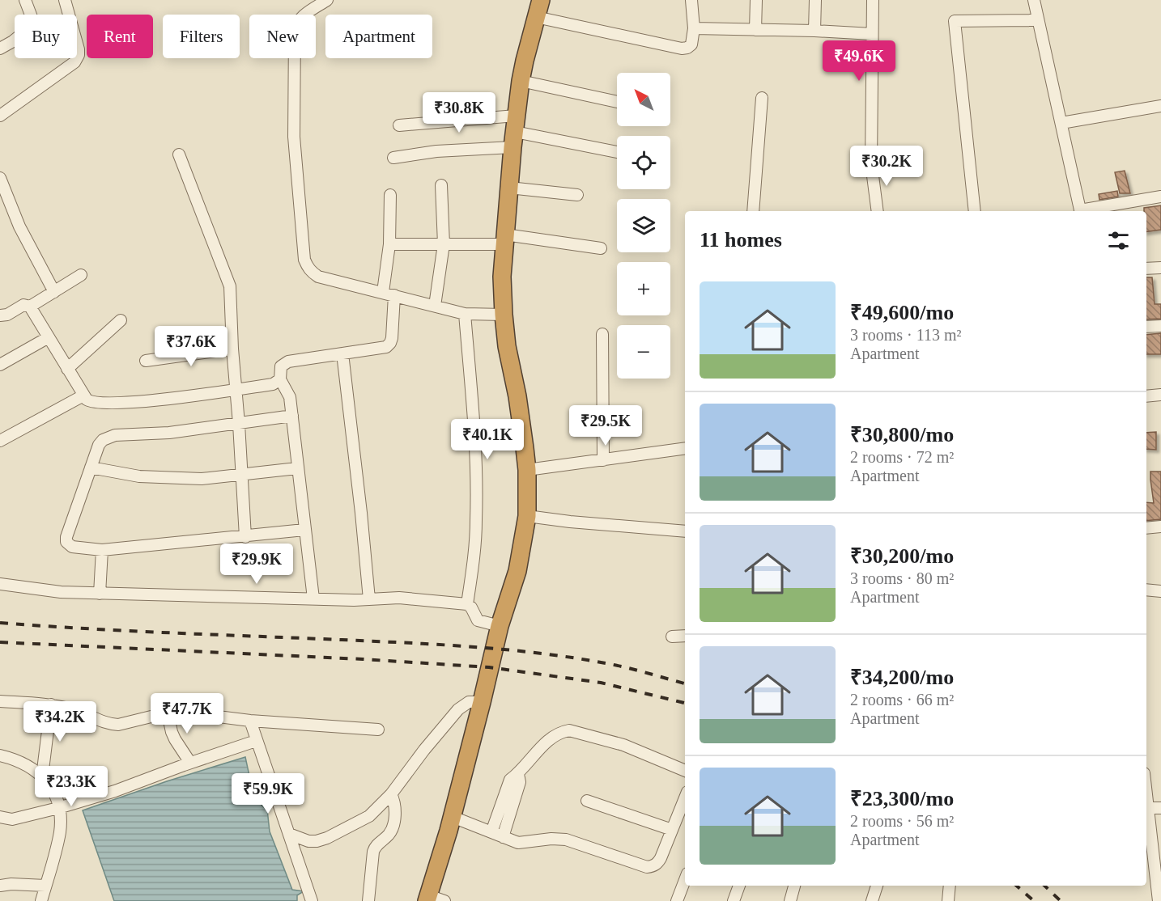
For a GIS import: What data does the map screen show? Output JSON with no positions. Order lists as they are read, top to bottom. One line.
{"north":"top left","page":{"chip":["Buy","Rent","Filters","New","Apartment"],"price":["₹49.6K","₹30.8K","₹30.2K","₹37.6K","₹29.5K","₹40.1K","₹29.9K","₹47.7K","₹34.2K","₹23.3K","₹59.9K"],"map_buttons":["+","−"],"heading":"11 homes","list":[{"name":"₹49,600/mo","note":"3 rooms · 113 m² · Apartment"},{"name":"₹30,800/mo","note":"2 rooms · 72 m² · Apartment"},{"name":"₹30,200/mo","note":"3 rooms · 80 m² · Apartment"},{"name":"₹34,200/mo","note":"2 rooms · 66 m² · Apartment"},{"name":"₹23,300/mo","note":"2 rooms · 56 m² · Apartment"}]}}
